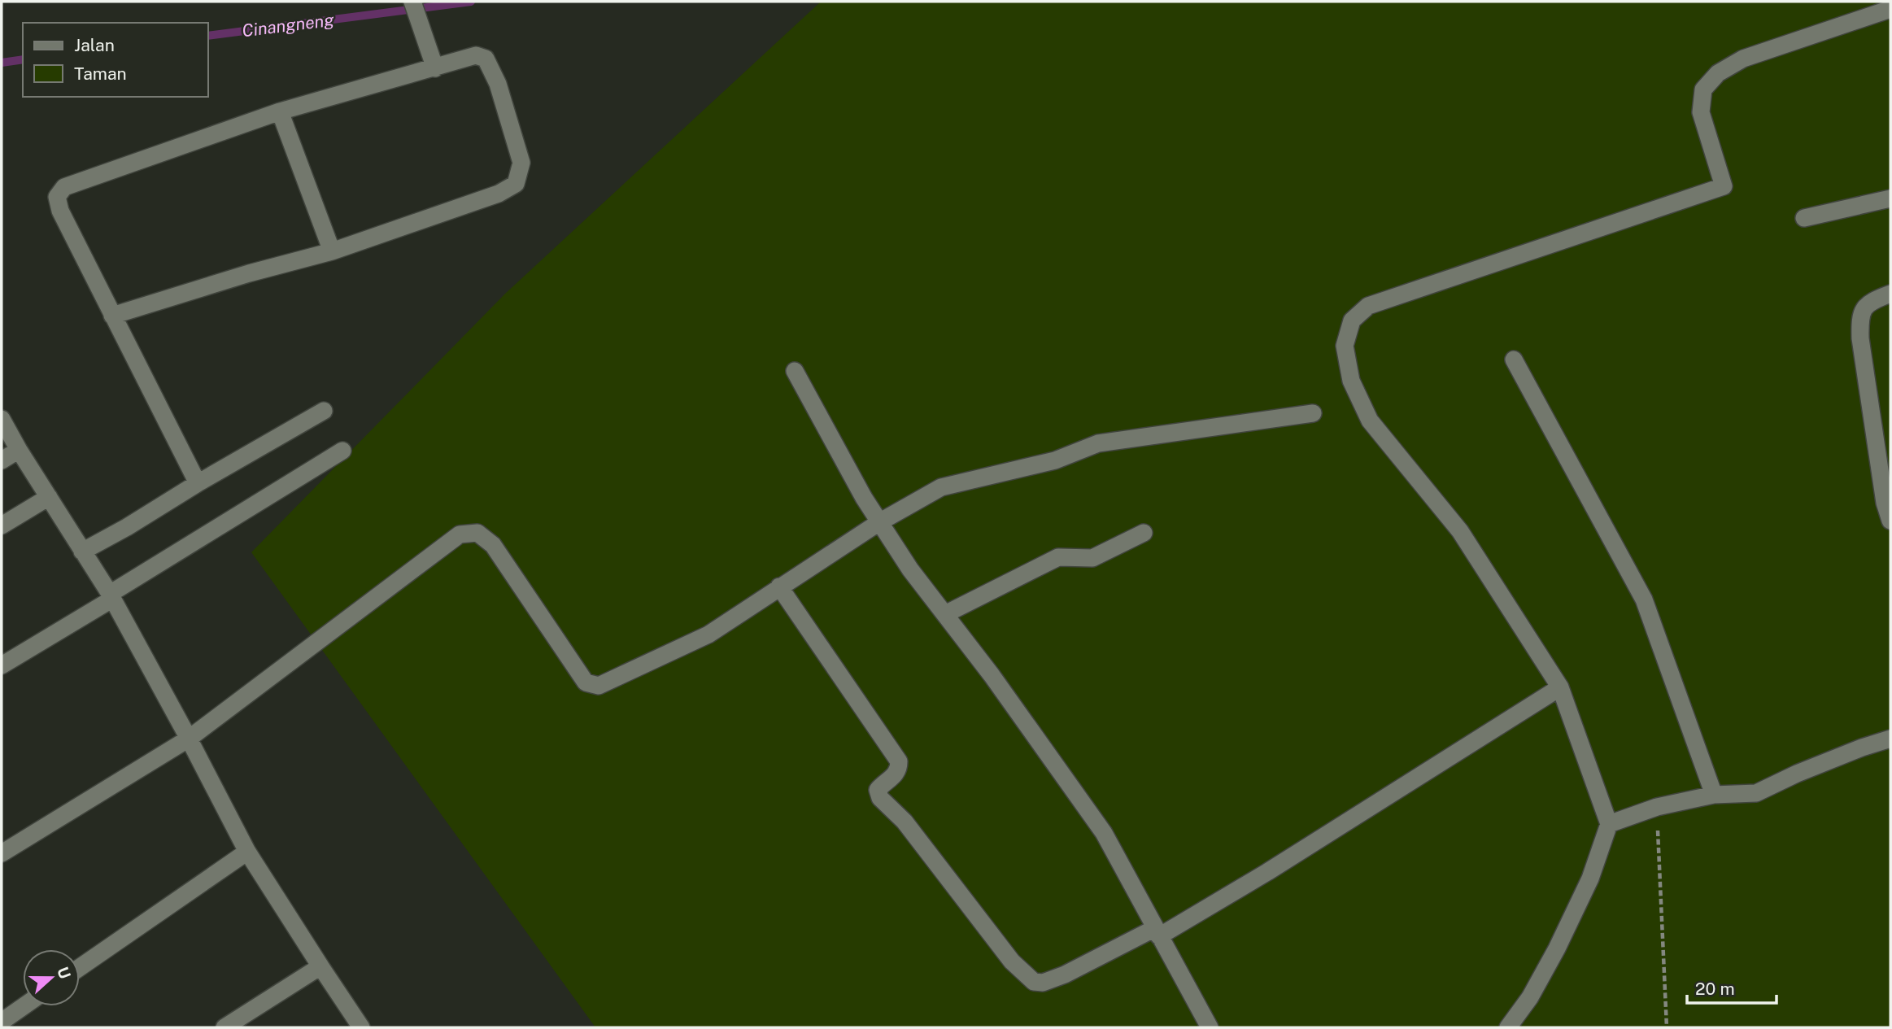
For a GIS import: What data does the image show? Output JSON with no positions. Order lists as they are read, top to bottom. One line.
{"water":["Cinangneng"],"legend":["Jalan","Taman"],"scale_bar":"20 m","north":"right"}
